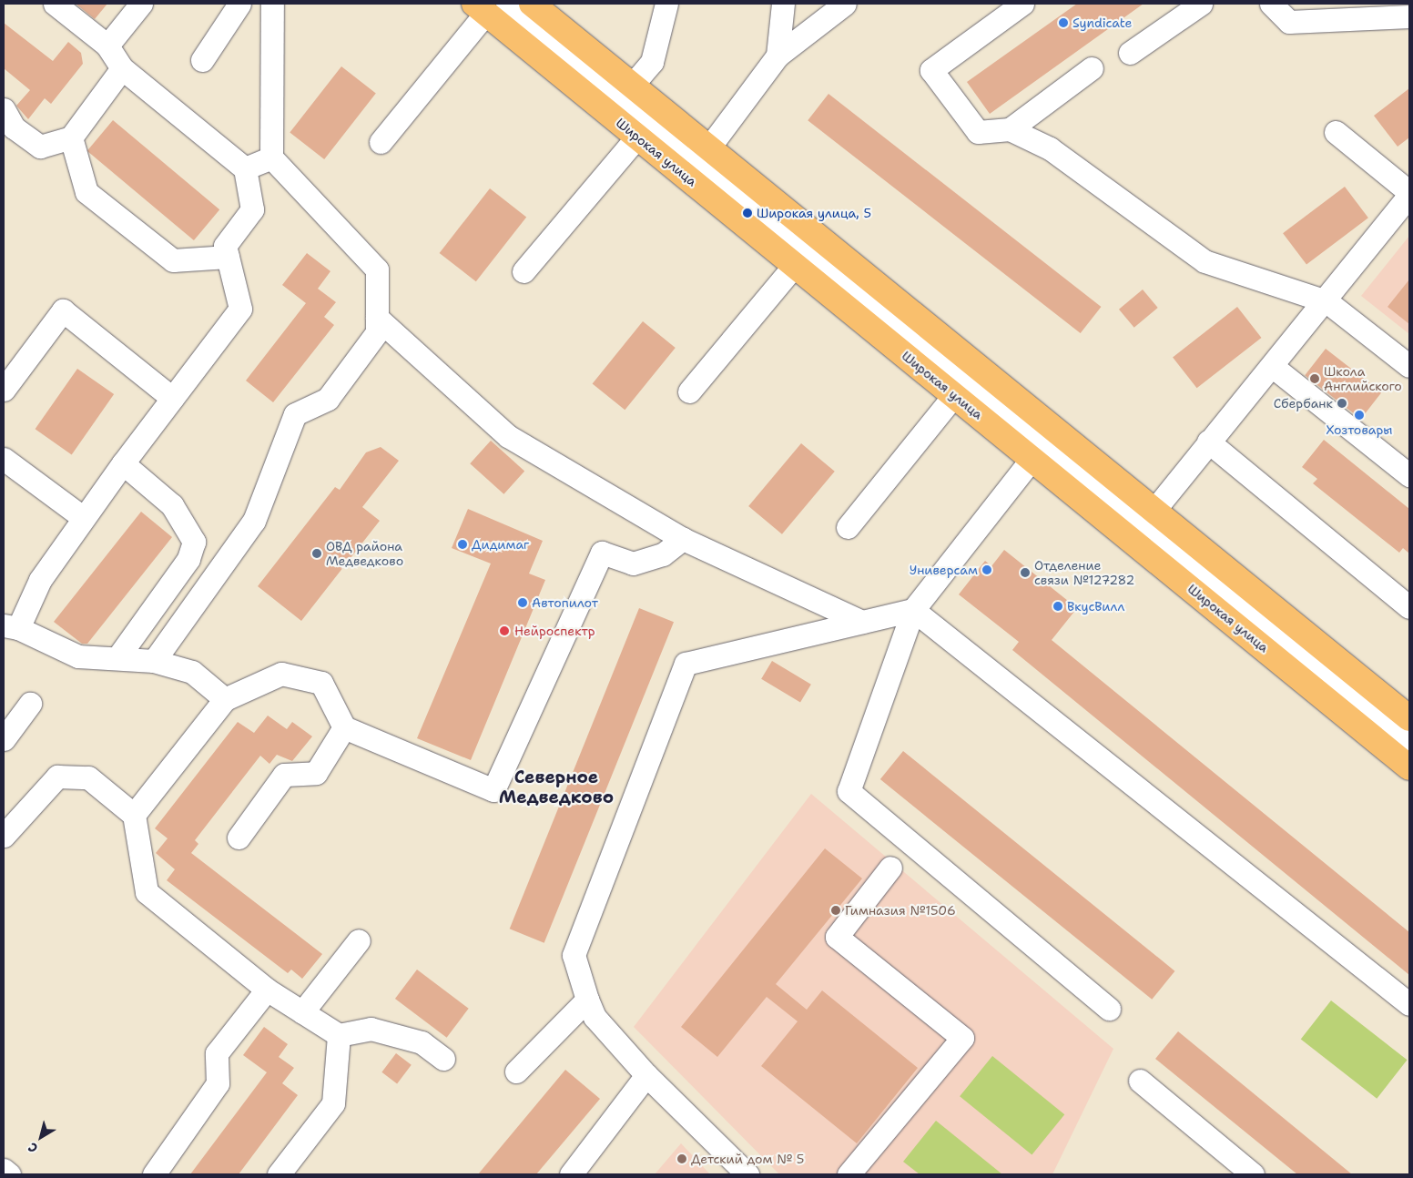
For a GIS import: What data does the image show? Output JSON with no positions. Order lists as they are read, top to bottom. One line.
{"streets":{"main road":["Широкая улица"]},"districts":["Северное Медведково"],"places":["Syndicate","Широкая улица, 5","Школа Английского","Сбербанк","Хозтовары","Дидимаг","ОВД района Медведково","Универсам","Отделение связи №127282","Автопилот","ВкусВилл","Нейроcпектр","Гимназия №1506","Детский дом № 5"],"north":"bottom left"}
